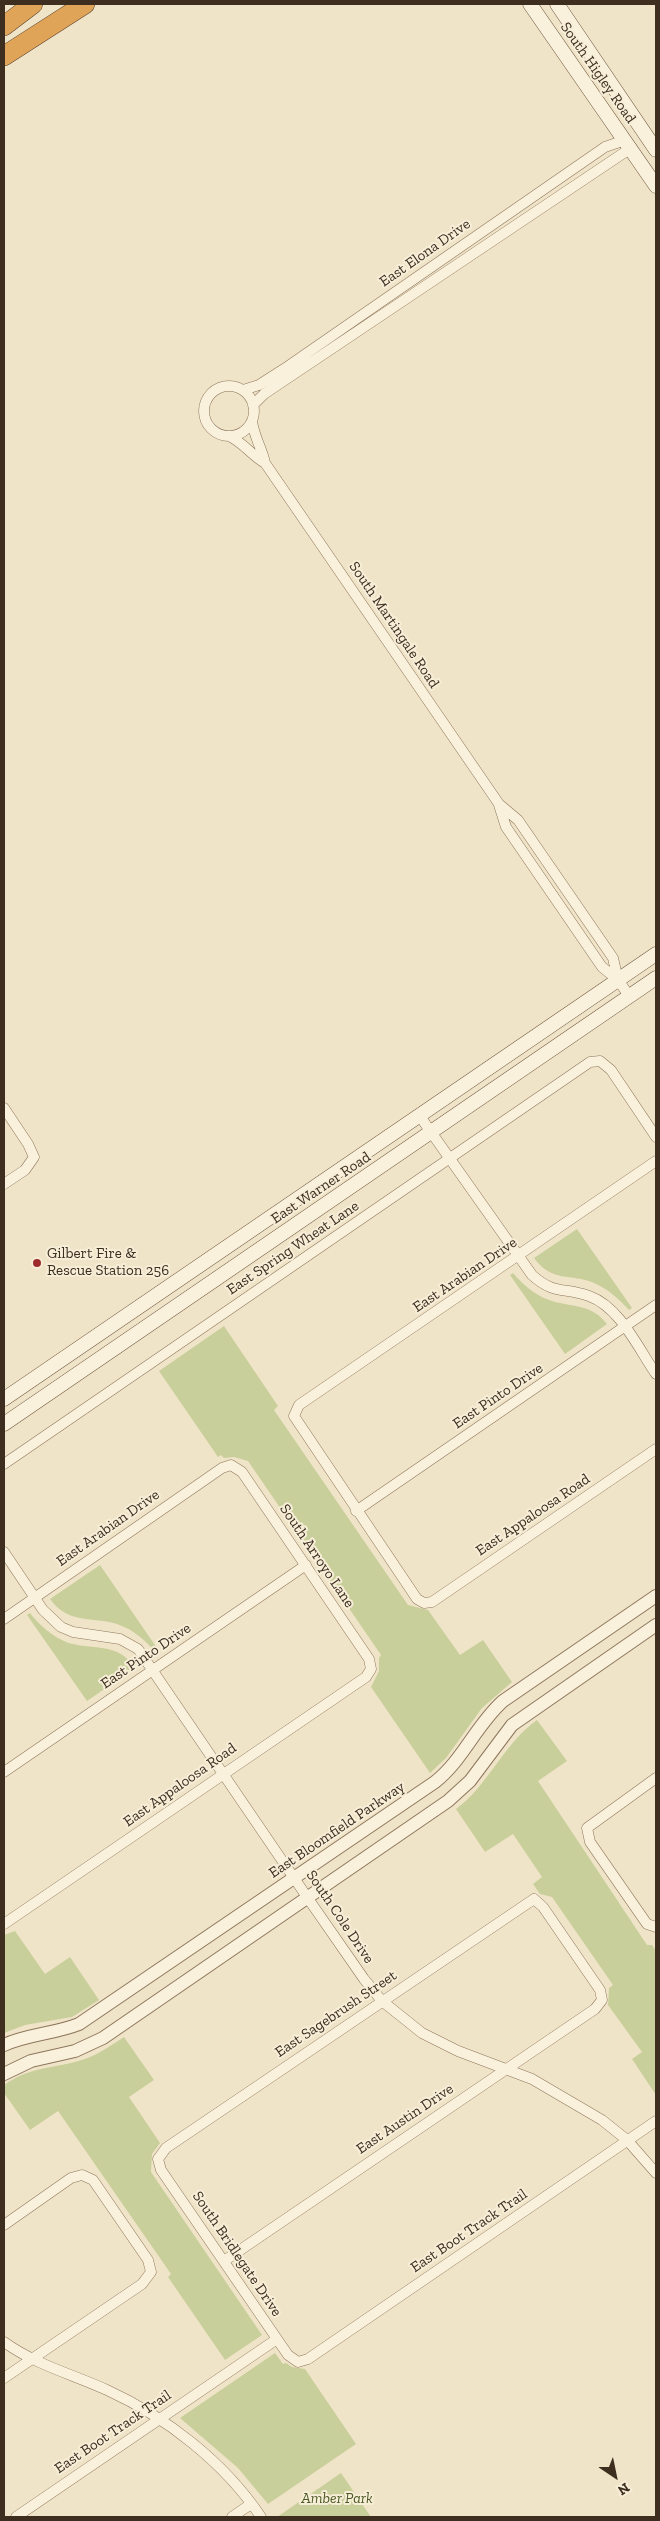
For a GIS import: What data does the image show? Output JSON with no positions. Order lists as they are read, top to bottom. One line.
{"streets":{"main road":["South Higley Road","East Warner Road"],"street":["East Elona Drive","South Martingale Road","East Spring Wheat Lane","East Arabian Drive","East Pinto Drive","East Appaloosa Road","South Arroyo Lane","East Bloomfield Parkway","South Cole Drive","East Sagebrush Street","East Austin Drive","East Boot Track Trail","South Bridlegate Drive"]},"crossings":[["South Higley Road","East Elona Drive"],["East Elona Drive","South Martingale Road"],["South Martingale Road","East Warner Road"],["East Arabian Drive","East Pinto Drive"],["East Arabian Drive","East Appaloosa Road"],["East Arabian Drive","South Arroyo Lane"],["East Arabian Drive","South Cole Drive"],["East Pinto Drive","East Appaloosa Road"],["East Pinto Drive","South Arroyo Lane"],["East Pinto Drive","South Cole Drive"],["East Appaloosa Road","South Arroyo Lane"],["East Appaloosa Road","South Cole Drive"],["East Bloomfield Parkway","South Cole Drive"],["South Cole Drive","East Sagebrush Street"],["South Cole Drive","East Austin Drive"],["South Cole Drive","East Boot Track Trail"],["East Sagebrush Street","East Austin Drive"],["East Sagebrush Street","South Bridlegate Drive"],["East Austin Drive","South Bridlegate Drive"],["East Boot Track Trail","South Bridlegate Drive"]],"parks":["Amber Park"],"places":["Gilbert Fire & Rescue Station 256"],"north":"bottom right"}
